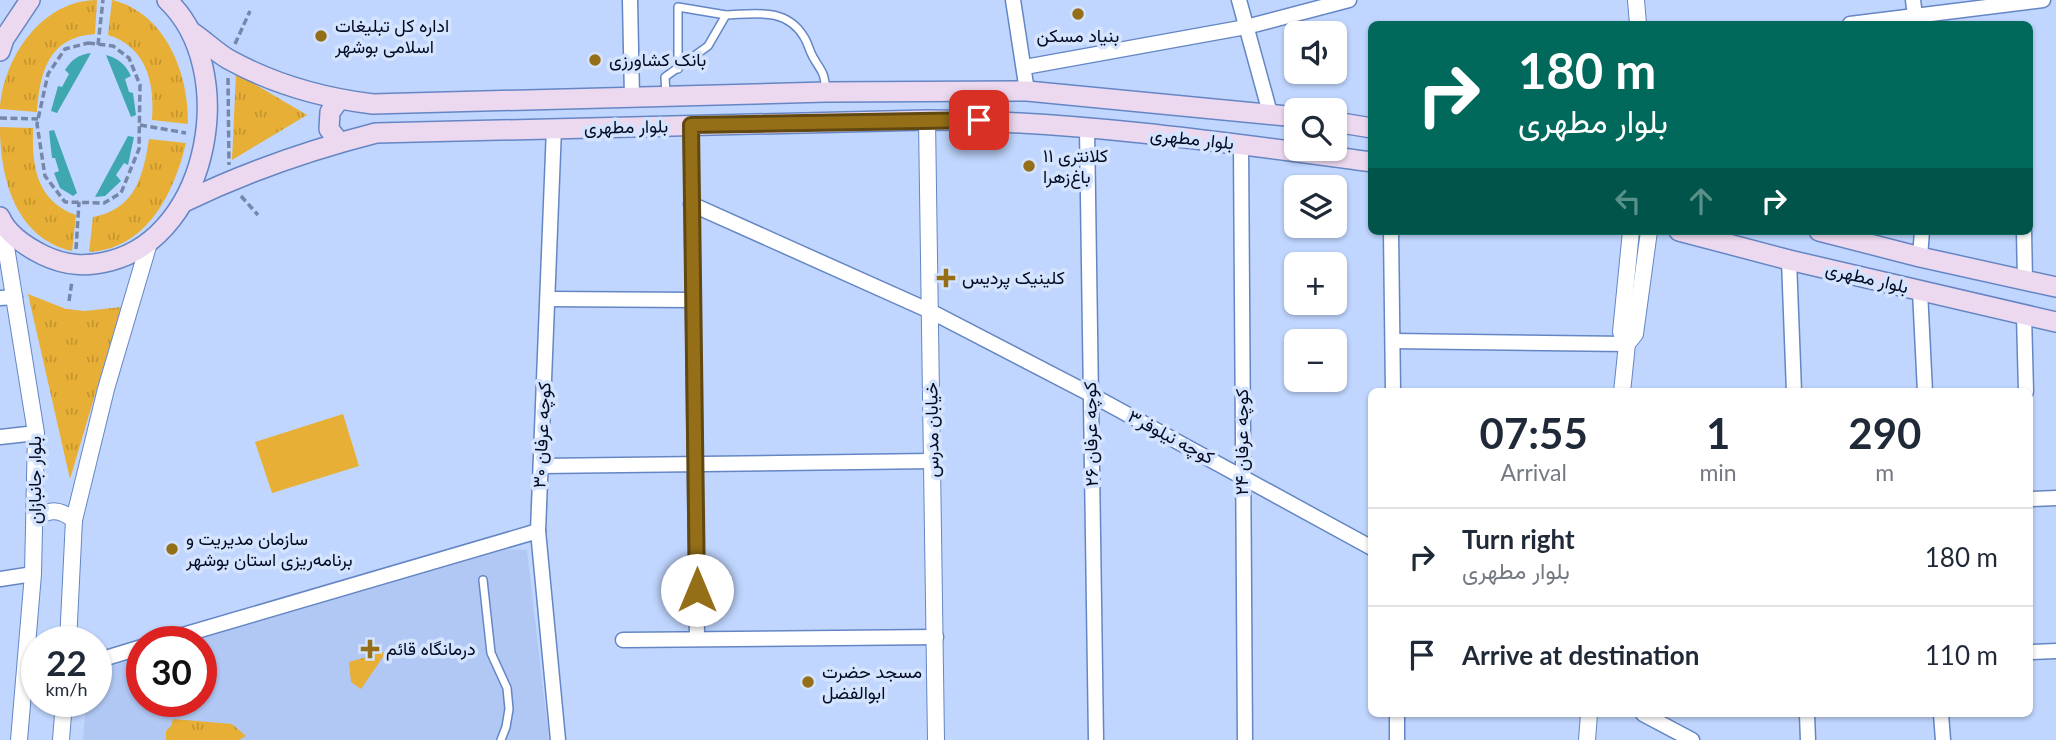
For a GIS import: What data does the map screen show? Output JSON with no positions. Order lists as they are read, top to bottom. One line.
{"streets":{"main road":["بلوار مطهری"],"street":["خیابان مدرس","کوچه عرفان ۲۶","کوچه عرفان ۳۰","کوچه نیلوفر۳","کوچه عرفان ۲۴","بلوار جانبازان"]},"crossings":[["بلوار مطهری","خیابان مدرس"],["بلوار مطهری","کوچه عرفان ۲۶"],["بلوار مطهری","کوچه عرفان ۳۰"],["بلوار مطهری","کوچه عرفان ۲۴"],["خیابان مدرس","کوچه نیلوفر۳"],["کوچه عرفان ۲۶","کوچه نیلوفر۳"],["کوچه نیلوفر۳","کوچه عرفان ۲۴"]],"places":{"other":["بنیاد مسکن","اداره کل تبلیغات اسلامی بوشهر","بانک کشاورزی","کلانتری ۱۱ باغ‌زهرا","سازمان مدیریت و برنامه‌ریزی استان بوشهر","مسجد حضرت ابوالفضل"],"health":["کلینیک پردیس","درمانگاه قائم"]},"page":{"map_buttons":["+","−"],"turn":["180 m","بلوار مطهری"],"eta":["07:55","Arrival","1","min","290","m"],"list":[{"name":"Turn right","note":"بلوار مطهری","value":"180 m"},{"name":"Arrive at destination","value":"110 m"}],"speed":"22 km/h","limit":"30"}}
